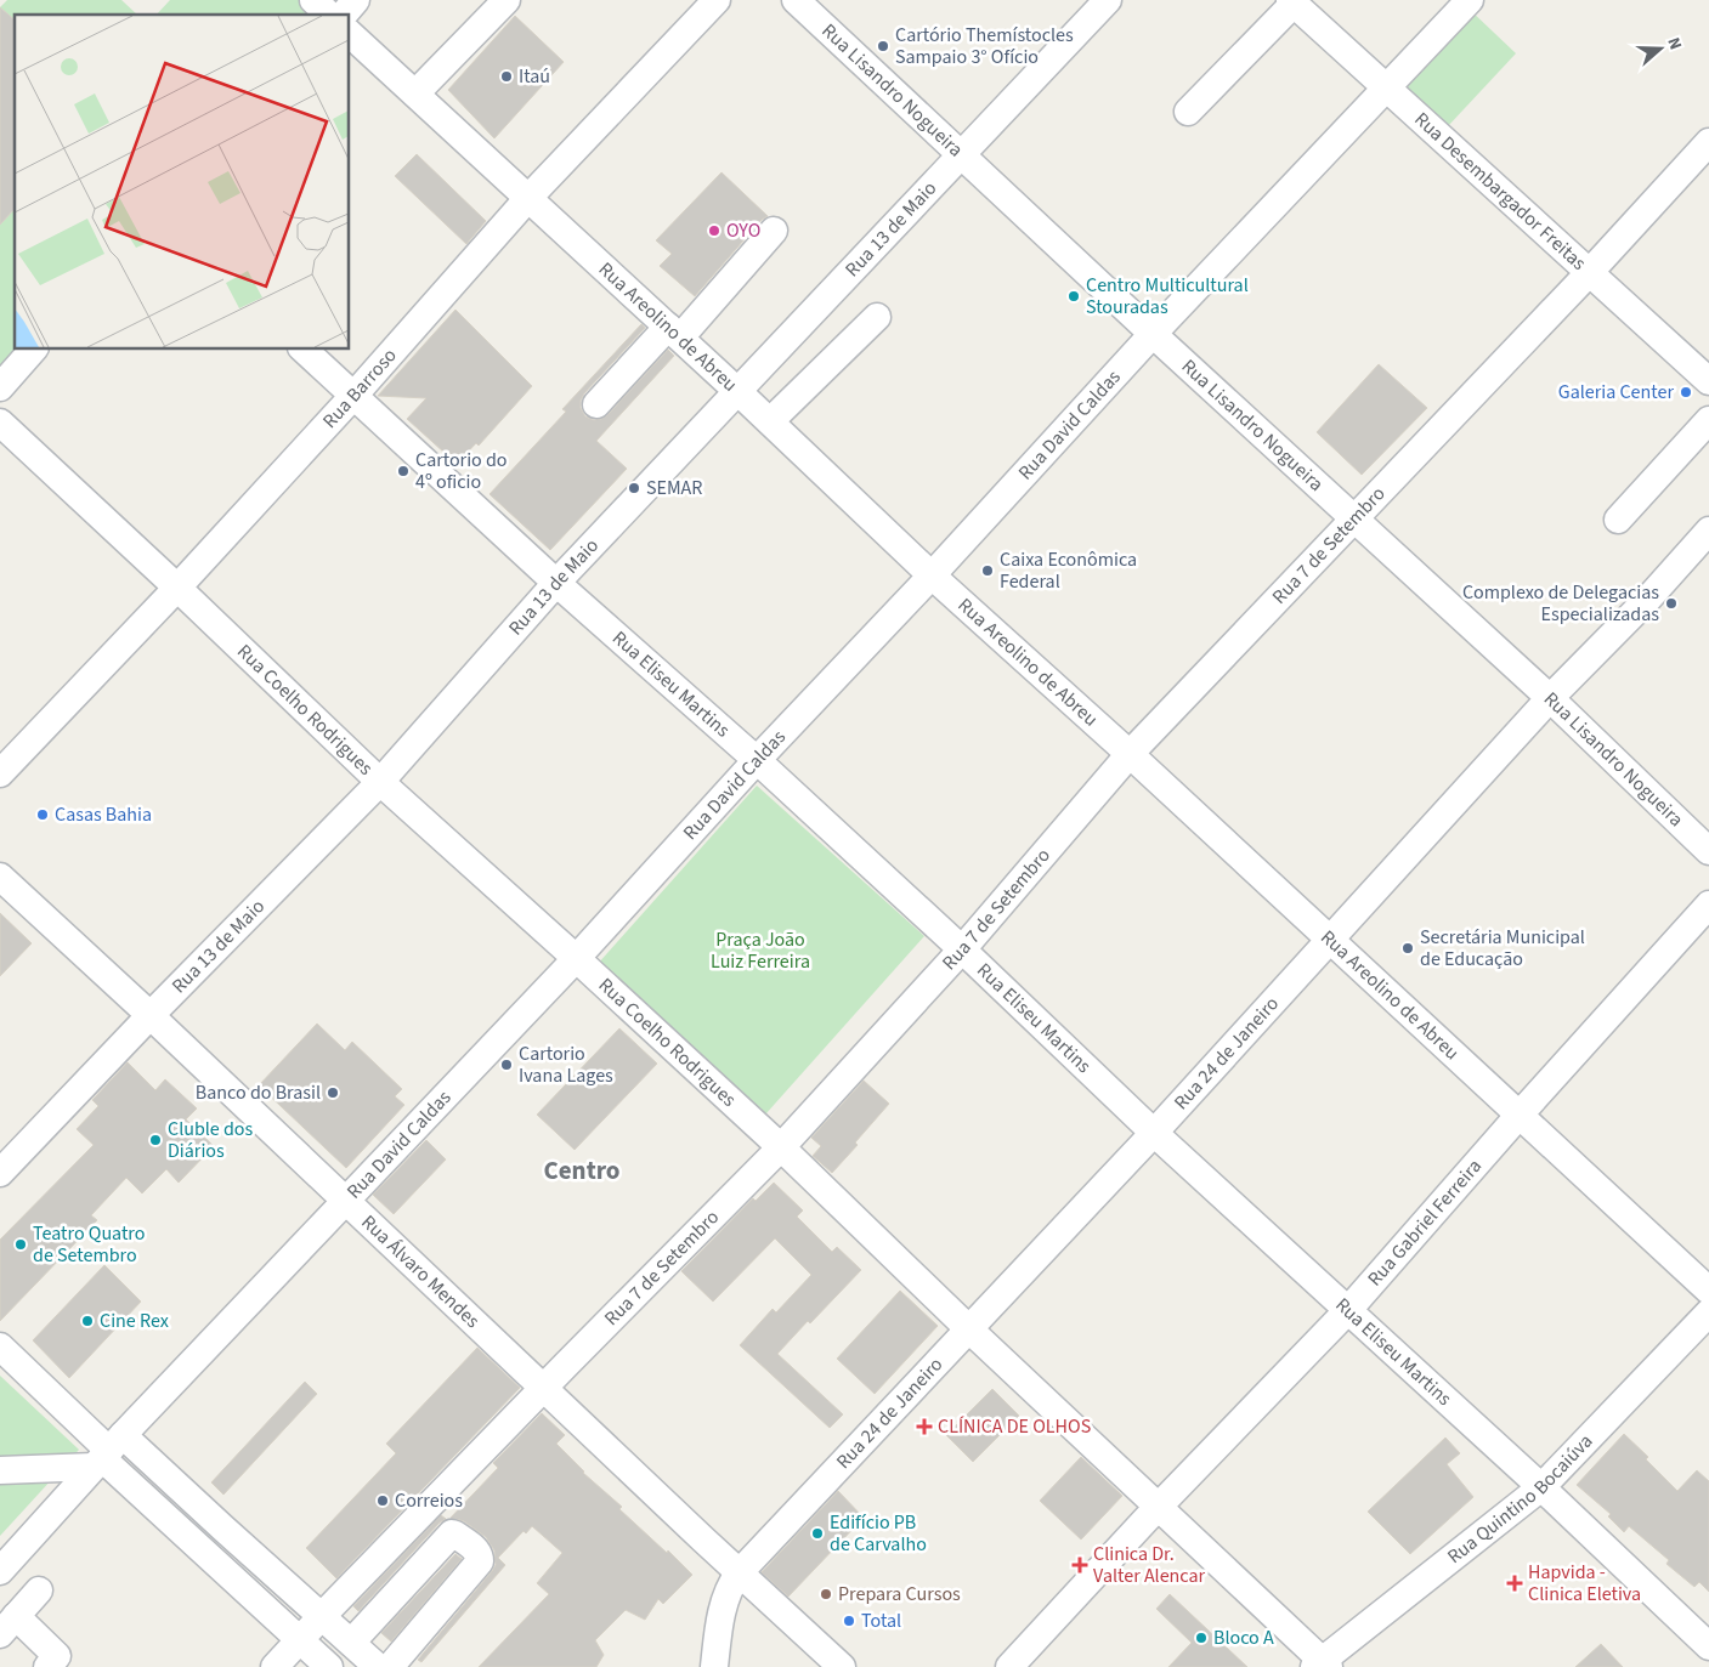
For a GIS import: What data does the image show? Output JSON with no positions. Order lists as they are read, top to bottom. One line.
{"streets":{"street":["Rua Lisandro Nogueira","Rua Desembargador Freitas","Rua 13 de Maio","Rua Areolino de Abreu","Rua Barroso","Rua David Caldas","Rua 7 de Setembro","Rua Eliseu Martins","Rua Coelho Rodrigues","Rua 24 de Janeiro","Rua Gabriel Ferreira","Rua Álvaro Mendes","Rua Quintino Bocaiúva"]},"crossings":[["Rua Lisandro Nogueira","Rua 13 de Maio"],["Rua Lisandro Nogueira","Rua David Caldas"],["Rua Lisandro Nogueira","Rua 7 de Setembro"],["Rua Lisandro Nogueira","Rua 24 de Janeiro"],["Rua Desembargador Freitas","Rua David Caldas"],["Rua Desembargador Freitas","Rua 7 de Setembro"],["Rua 13 de Maio","Rua Areolino de Abreu"],["Rua 13 de Maio","Rua Eliseu Martins"],["Rua 13 de Maio","Rua Coelho Rodrigues"],["Rua 13 de Maio","Rua Álvaro Mendes"],["Rua Areolino de Abreu","Rua Barroso"],["Rua Areolino de Abreu","Rua David Caldas"],["Rua Areolino de Abreu","Rua 7 de Setembro"],["Rua Areolino de Abreu","Rua 24 de Janeiro"],["Rua Areolino de Abreu","Rua Gabriel Ferreira"],["Rua Barroso","Rua Eliseu Martins"],["Rua Barroso","Rua Coelho Rodrigues"],["Rua David Caldas","Rua Eliseu Martins"],["Rua David Caldas","Rua Coelho Rodrigues"],["Rua David Caldas","Rua Álvaro Mendes"],["Rua 7 de Setembro","Rua Eliseu Martins"],["Rua 7 de Setembro","Rua Coelho Rodrigues"],["Rua 7 de Setembro","Rua Álvaro Mendes"],["Rua Eliseu Martins","Rua 24 de Janeiro"],["Rua Eliseu Martins","Rua Gabriel Ferreira"],["Rua Eliseu Martins","Rua Quintino Bocaiúva"],["Rua Coelho Rodrigues","Rua 24 de Janeiro"],["Rua Coelho Rodrigues","Rua Gabriel Ferreira"],["Rua Coelho Rodrigues","Rua Quintino Bocaiúva"],["Rua 24 de Janeiro","Rua Álvaro Mendes"]],"districts":["Centro"],"parks":["Praça João Luiz Ferreira"],"places":{"other":["Cartório Themístocles Sampaio 3° Ofício","Itaú","OYO","Centro Multicultural Stouradas","Galeria Center","Cartorio do 4º oficio","SEMAR","Caixa Econômica Federal","Complexo de Delegacias Especializadas","Casas Bahia","Secretária Municipal de Educação","Cartorio Ivana Lages","Banco do Brasil","Cluble dos Diários","Teatro Quatro de Setembro","Cine Rex","Correios","Edifício PB de Carvalho","Prepara Cursos","Total","Bloco A"],"health":["CLÍNICA DE OLHOS","Clinica Dr. Valter Alencar","Hapvida - Clinica Eletiva"]},"north":"right"}
